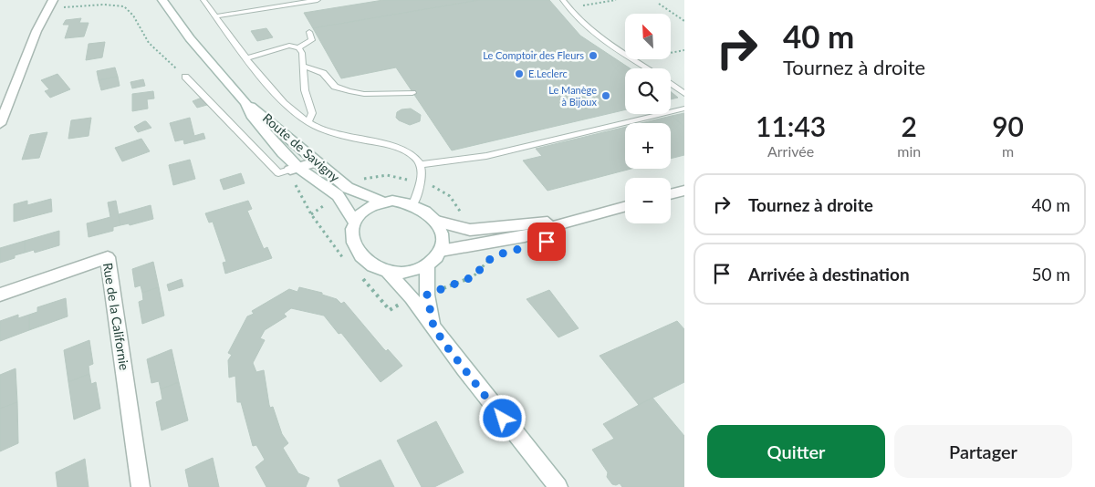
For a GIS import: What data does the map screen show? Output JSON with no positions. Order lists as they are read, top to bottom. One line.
{"streets":{"main road":["Route de Savigny","Rue de la Californie"]},"places":["Le Comptoir des Fleurs","E.Leclerc","Le Manège à Bijoux"],"north":"top left","page":{"turn":["40 m","Tournez à droite"],"map_buttons":["+","−"],"eta":["11:43","Arrivée","2","min","90","m"],"list":[{"name":"Tournez à droite","value":"40 m"},{"name":"Arrivée à destination","value":"50 m"}],"buttons":["Quitter","Partager"]}}
